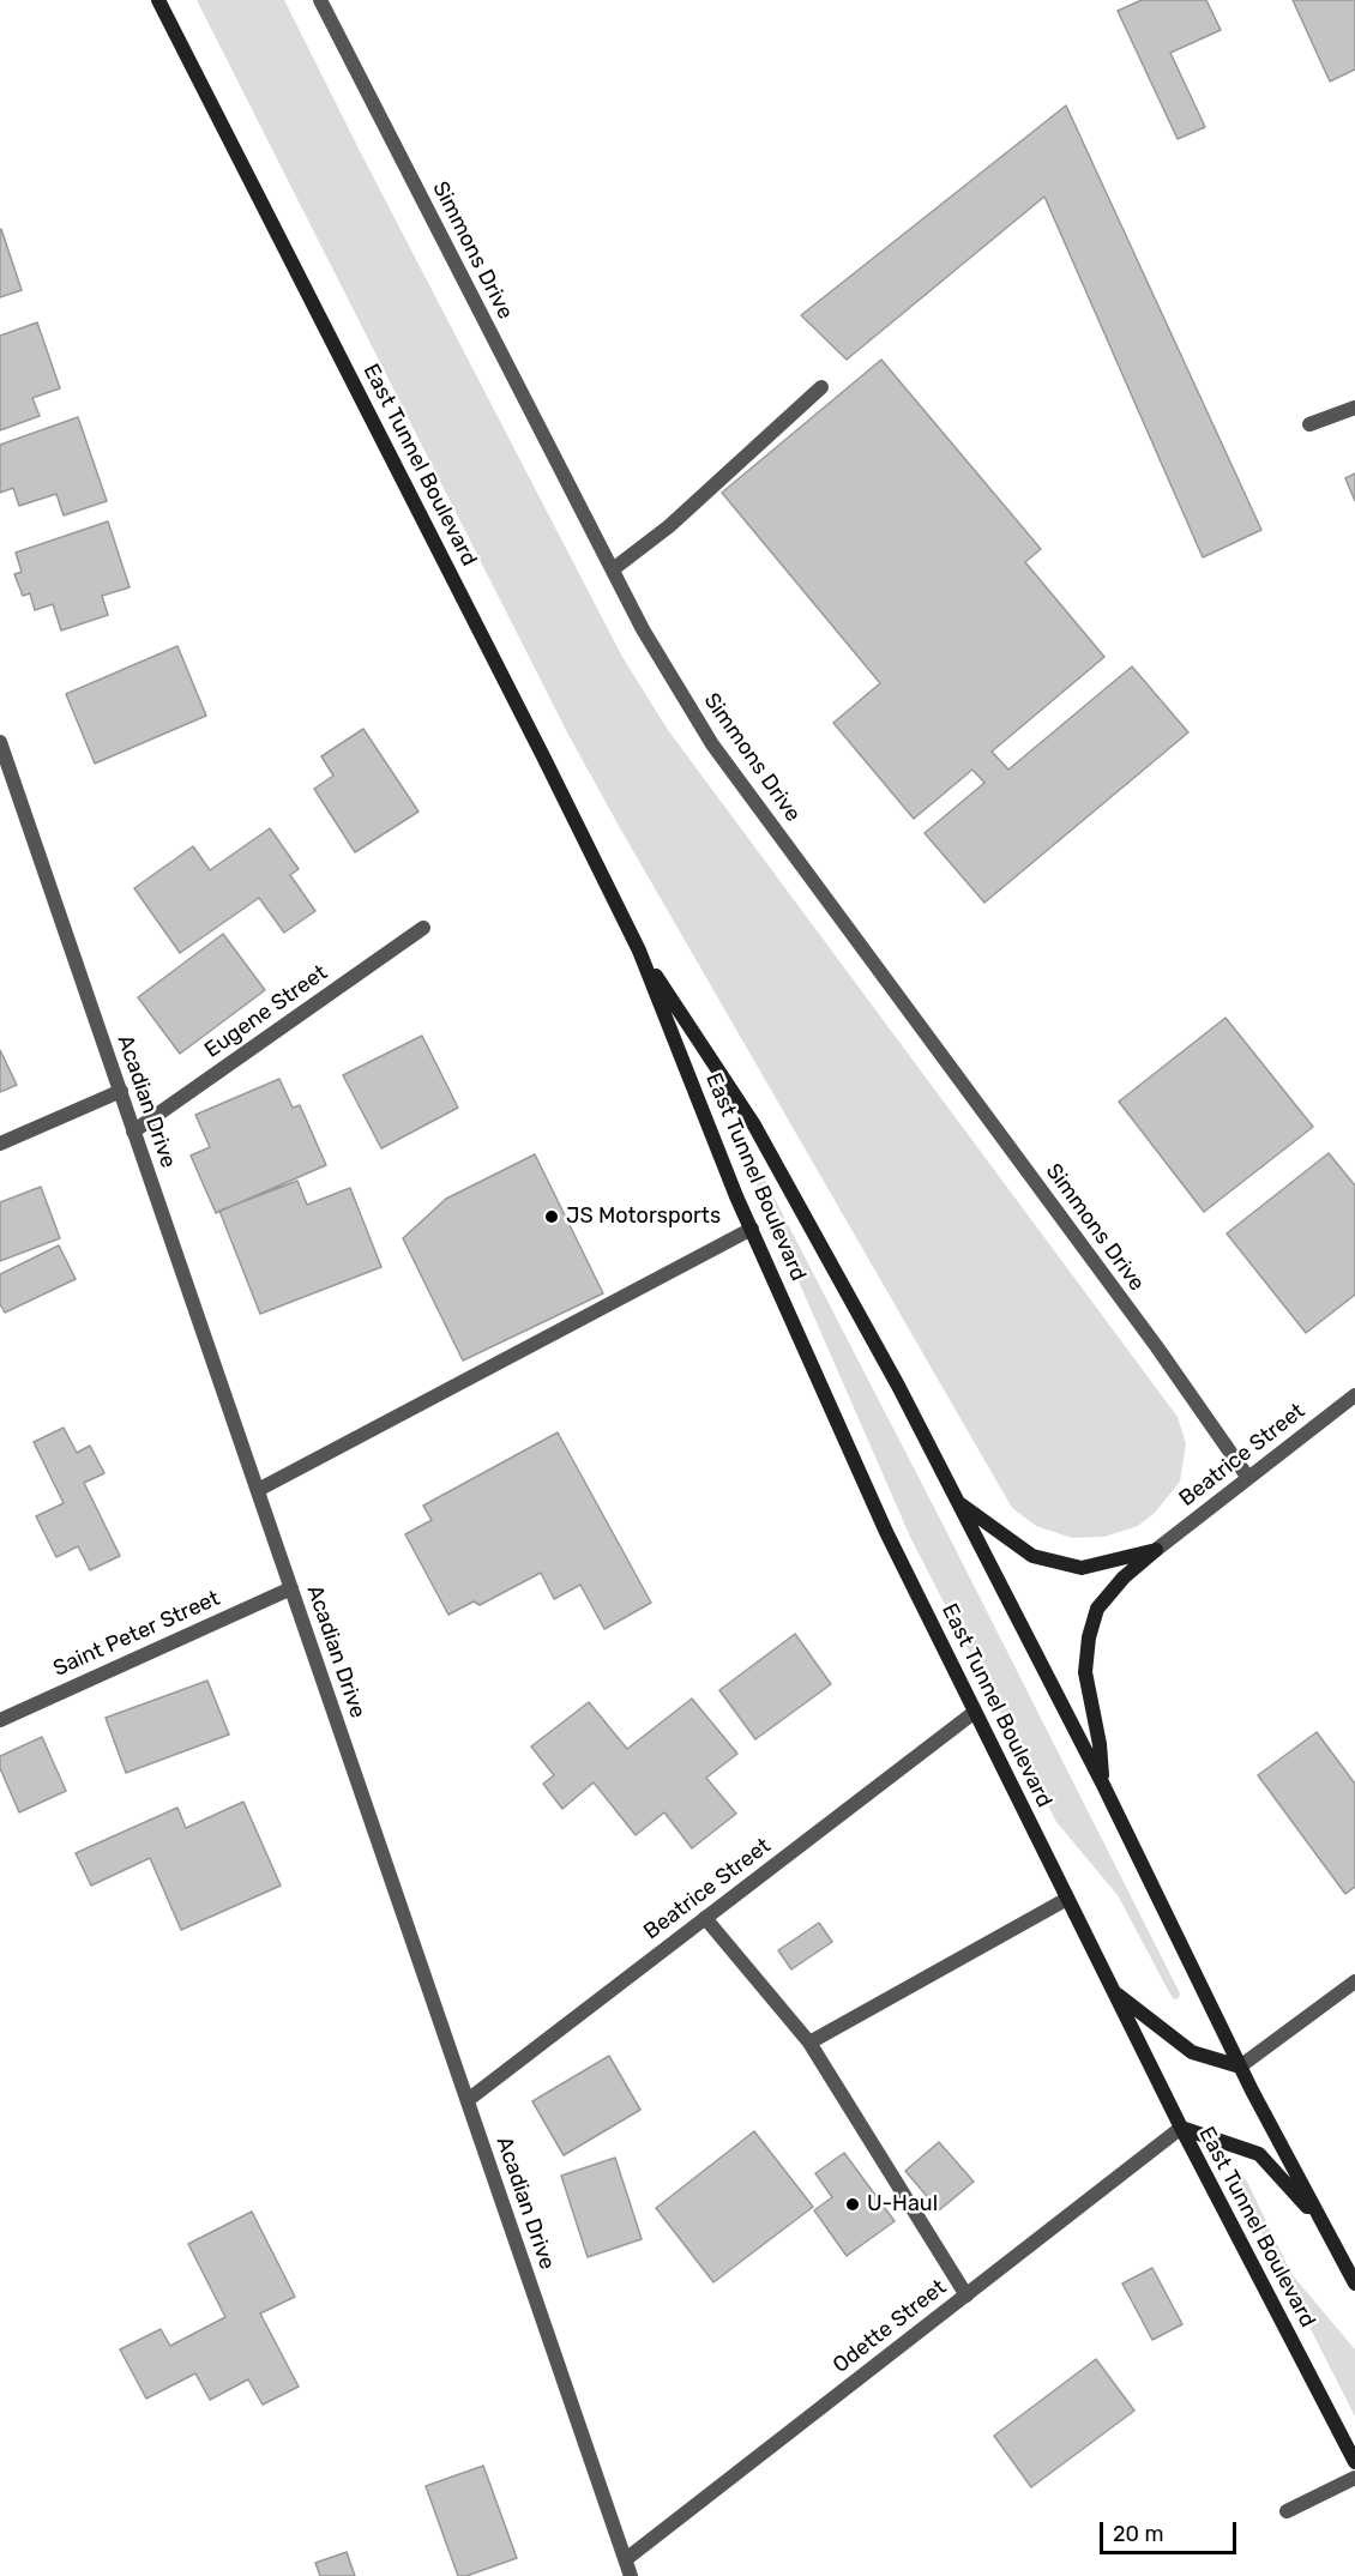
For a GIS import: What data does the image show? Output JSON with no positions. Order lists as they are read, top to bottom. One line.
{"streets":{"main road":["East Tunnel Boulevard"],"street":["Simmons Drive","Eugene Street","Acadian Drive","Beatrice Street","Saint Peter Street","Odette Street"]},"crossings":[["Simmons Drive","Beatrice Street"],["East Tunnel Boulevard","Beatrice Street"],["East Tunnel Boulevard","Odette Street"],["Eugene Street","Acadian Drive"],["Acadian Drive","Beatrice Street"],["Acadian Drive","Saint Peter Street"],["Acadian Drive","Odette Street"]],"places":["JS Motorsports","U-Haul"],"scale_bar":"20 m"}
